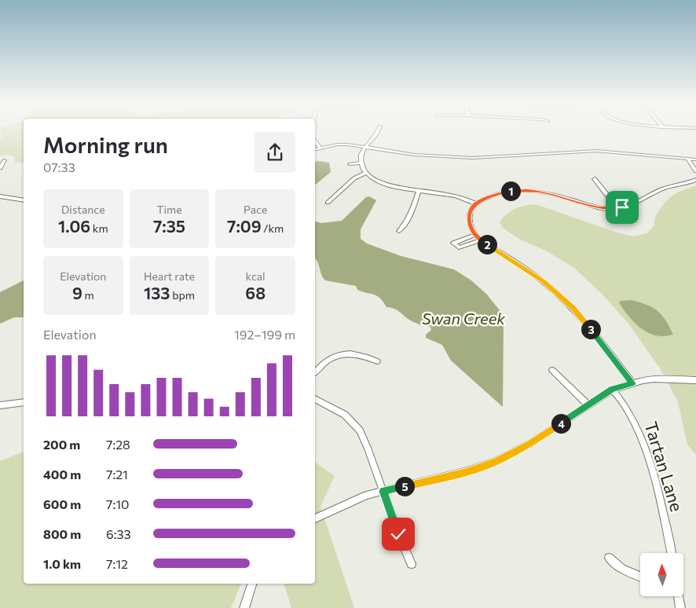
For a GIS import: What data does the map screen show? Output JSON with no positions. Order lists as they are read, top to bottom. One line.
{"streets":{"street":["Tartan Lane"]},"water":["Swan Creek"],"north":"top","page":{"heading":["Morning run","07:33"],"pins":["1","2","3","4","5"],"stats":[["Distance","1.06 km"],["Time","7:35"],["Pace","7:09 /km"],["Elevation","9 m"],["Heart rate","133 bpm"],["kcal","68"]],"chart":["Elevation","192–199 m"],"list":[{"name":"200 m","note":"7:28"},{"name":"400 m","note":"7:21"},{"name":"600 m","note":"7:10"},{"name":"800 m","note":"6:33"},{"name":"1.0 km","note":"7:12"}]}}
